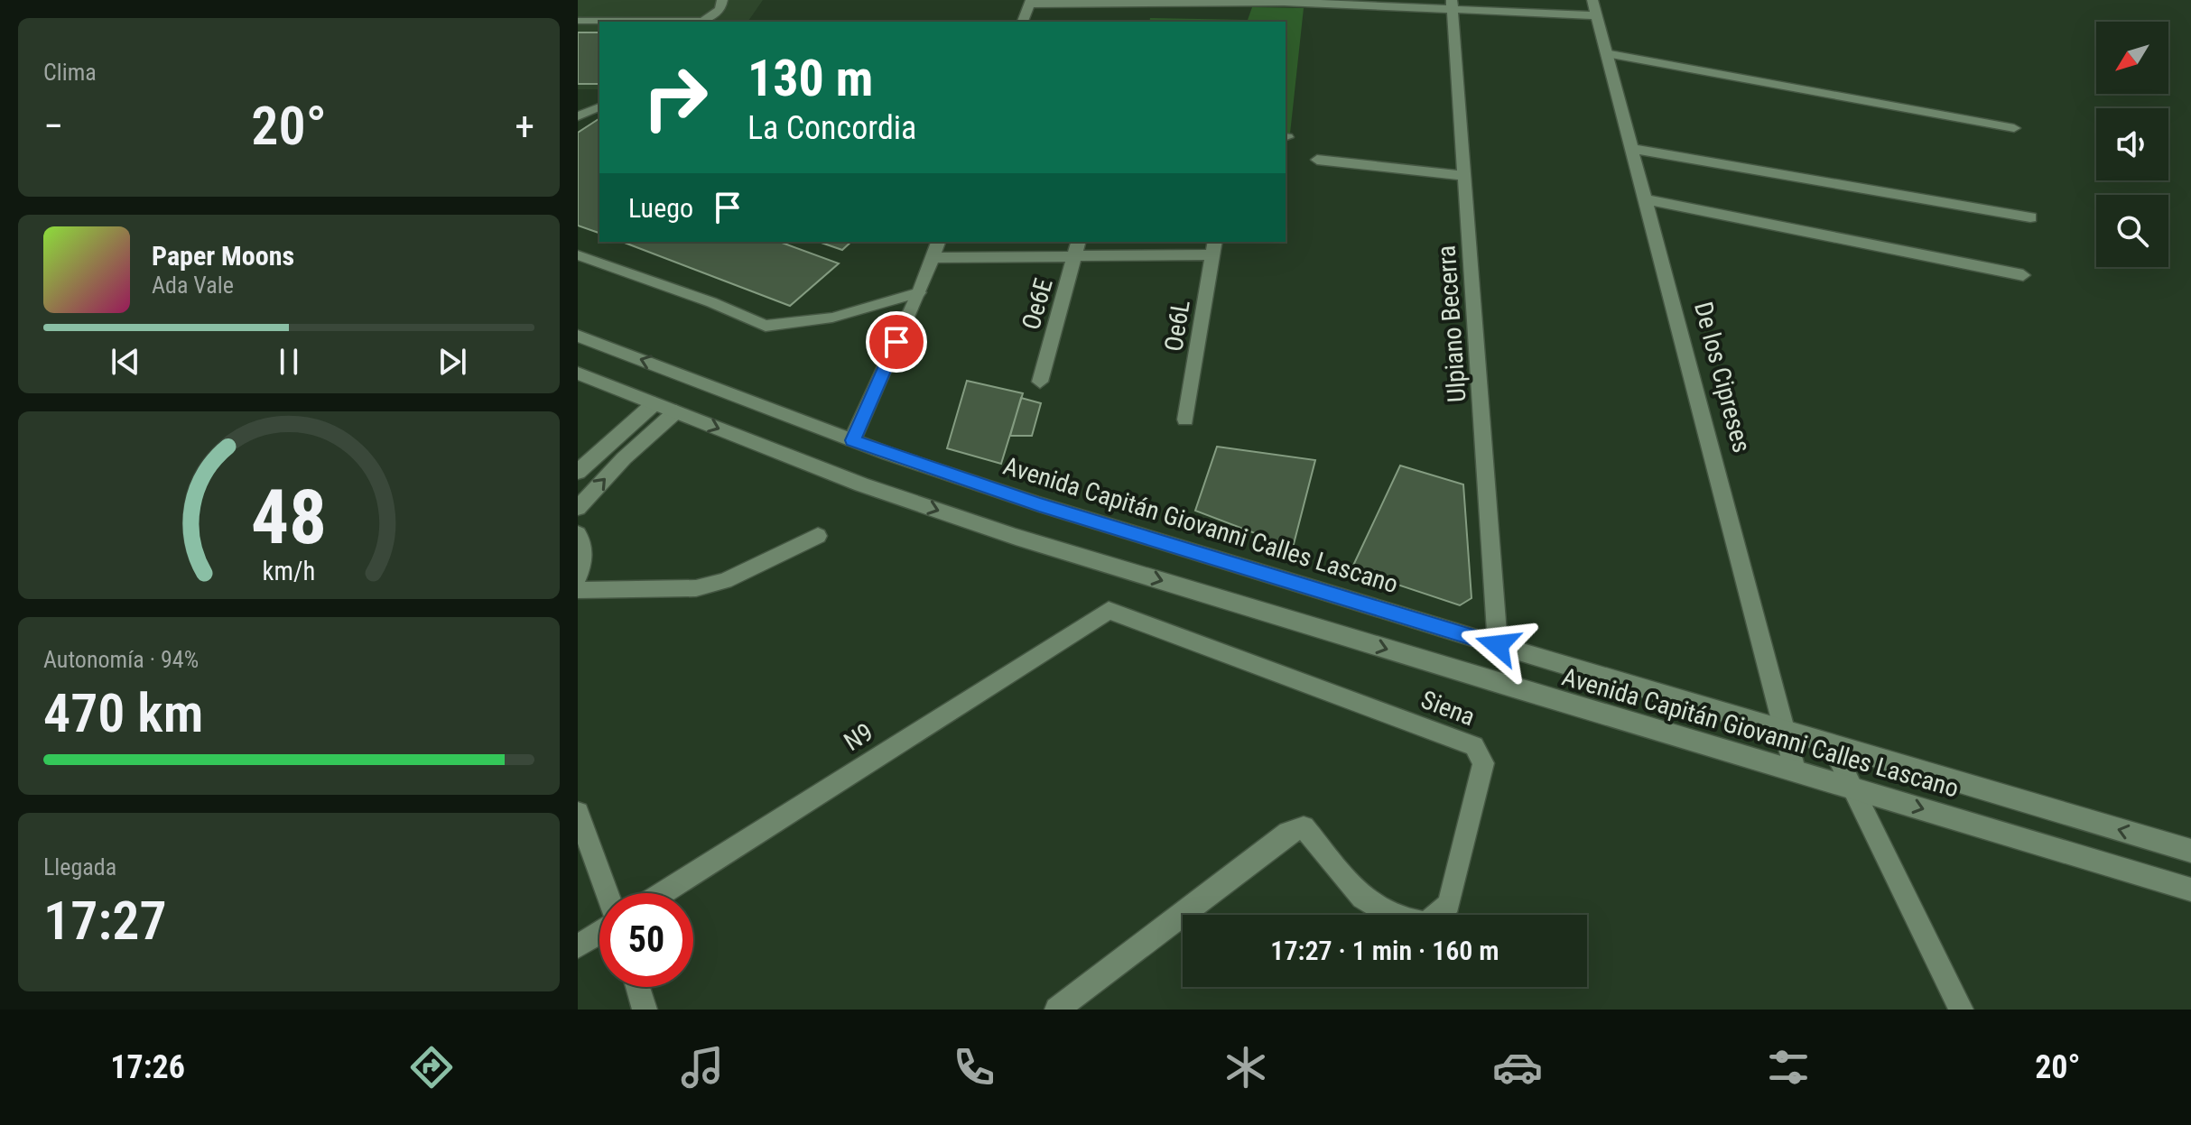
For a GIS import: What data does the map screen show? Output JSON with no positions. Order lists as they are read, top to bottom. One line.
{"streets":{"street":["Oe6E","Ulpiano Becerra","Oe6L","De los Cipreses","Avenida Capitán Giovanni Calles Lascano","Siena","N9"]},"crossings":[["Ulpiano Becerra","Avenida Capitán Giovanni Calles Lascano"],["De los Cipreses","Avenida Capitán Giovanni Calles Lascano"],["Siena","N9"]],"north":"bottom left","page":{"tile":["Clima",["Autonomía · 94%","470 km"],["Llegada","17:27"]],"turn":["130 m","La Concordia"],"heat":["−","20°","+"],"then":"Luego","song":["Paper Moons","Ada Vale"],"limit":"50","trip":"17:27 · 1 min · 160 m","tabs":["17:26","20°"],"gauge":["48","km/h"]}}
